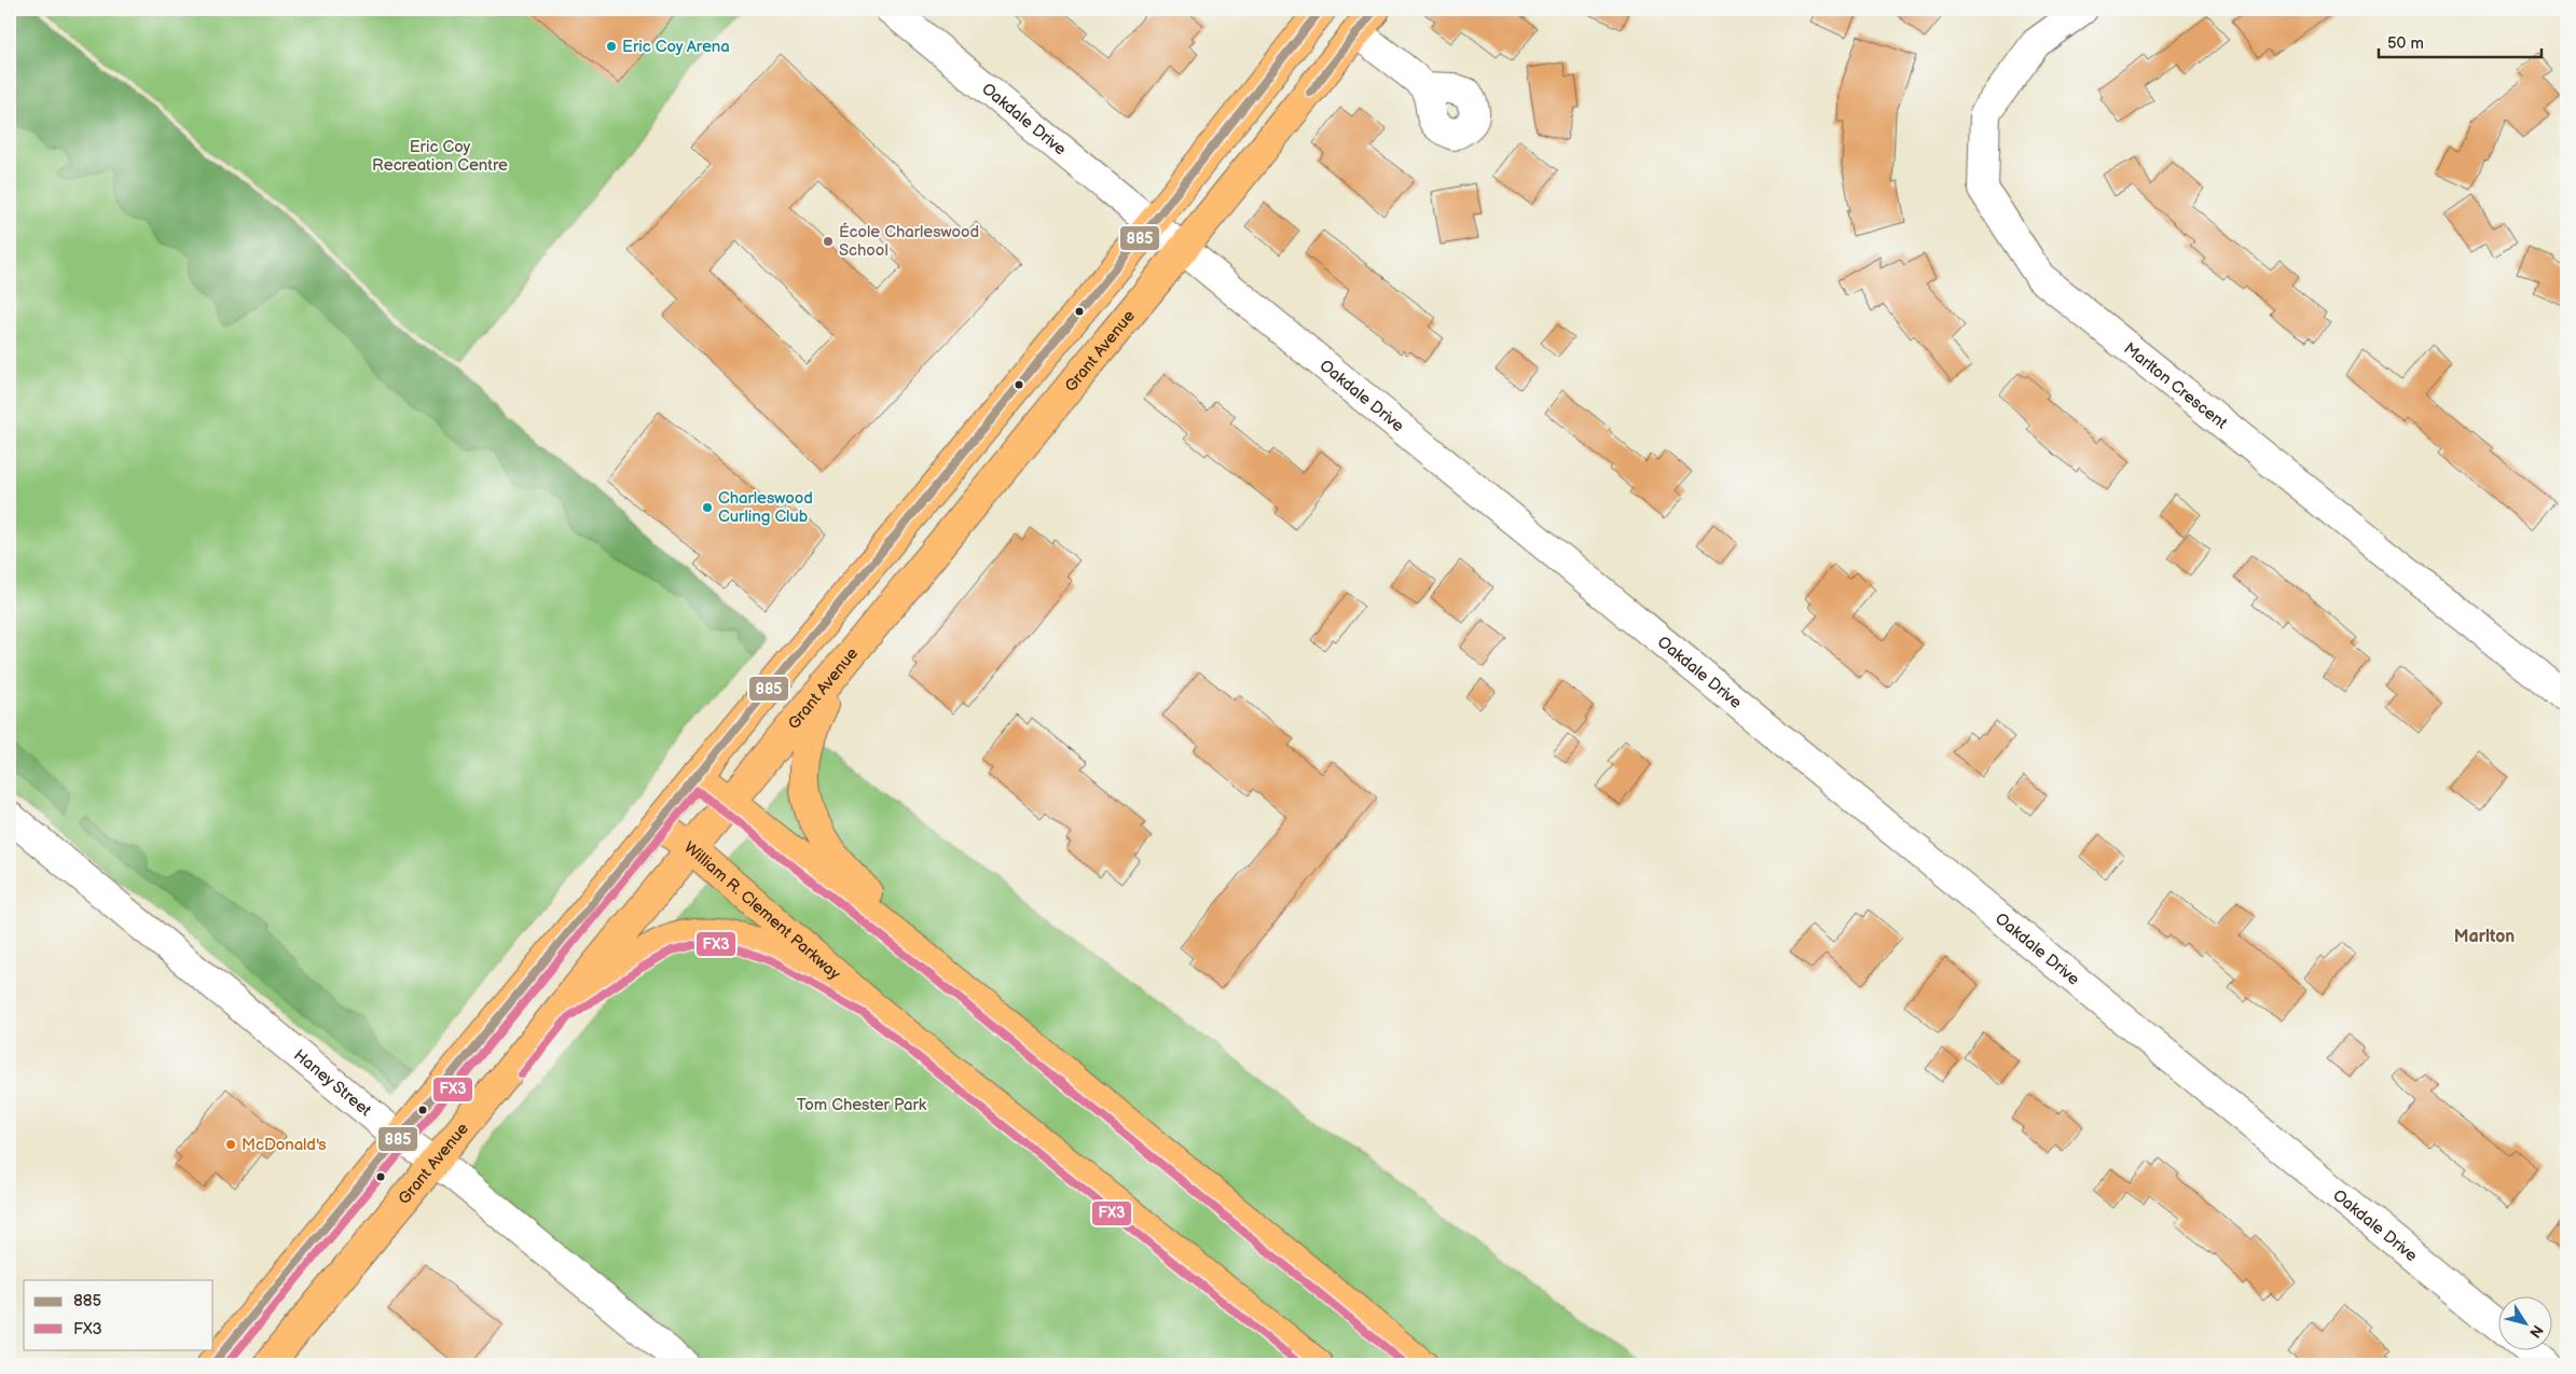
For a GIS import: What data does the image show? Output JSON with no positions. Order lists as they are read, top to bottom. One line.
{"streets":{"main road":["Grant Avenue","William R. Clement Parkway"],"street":["Oakdale Drive","Marlton Crescent","Haney Street"]},"crossings":[["Oakdale Drive","Grant Avenue"],["Grant Avenue","William R. Clement Parkway"],["Grant Avenue","Haney Street"]],"districts":["Marlton"],"parks":["Eric Coy Recreation Centre","Tom Chester Park"],"places":["Eric Coy Arena","École Charleswood School","Charleswood Curling Club","McDonald's"],"lines":["transit line 885","transit line FX3"],"legend":["885","FX3"],"scale_bar":"50 m","north":"bottom right"}
